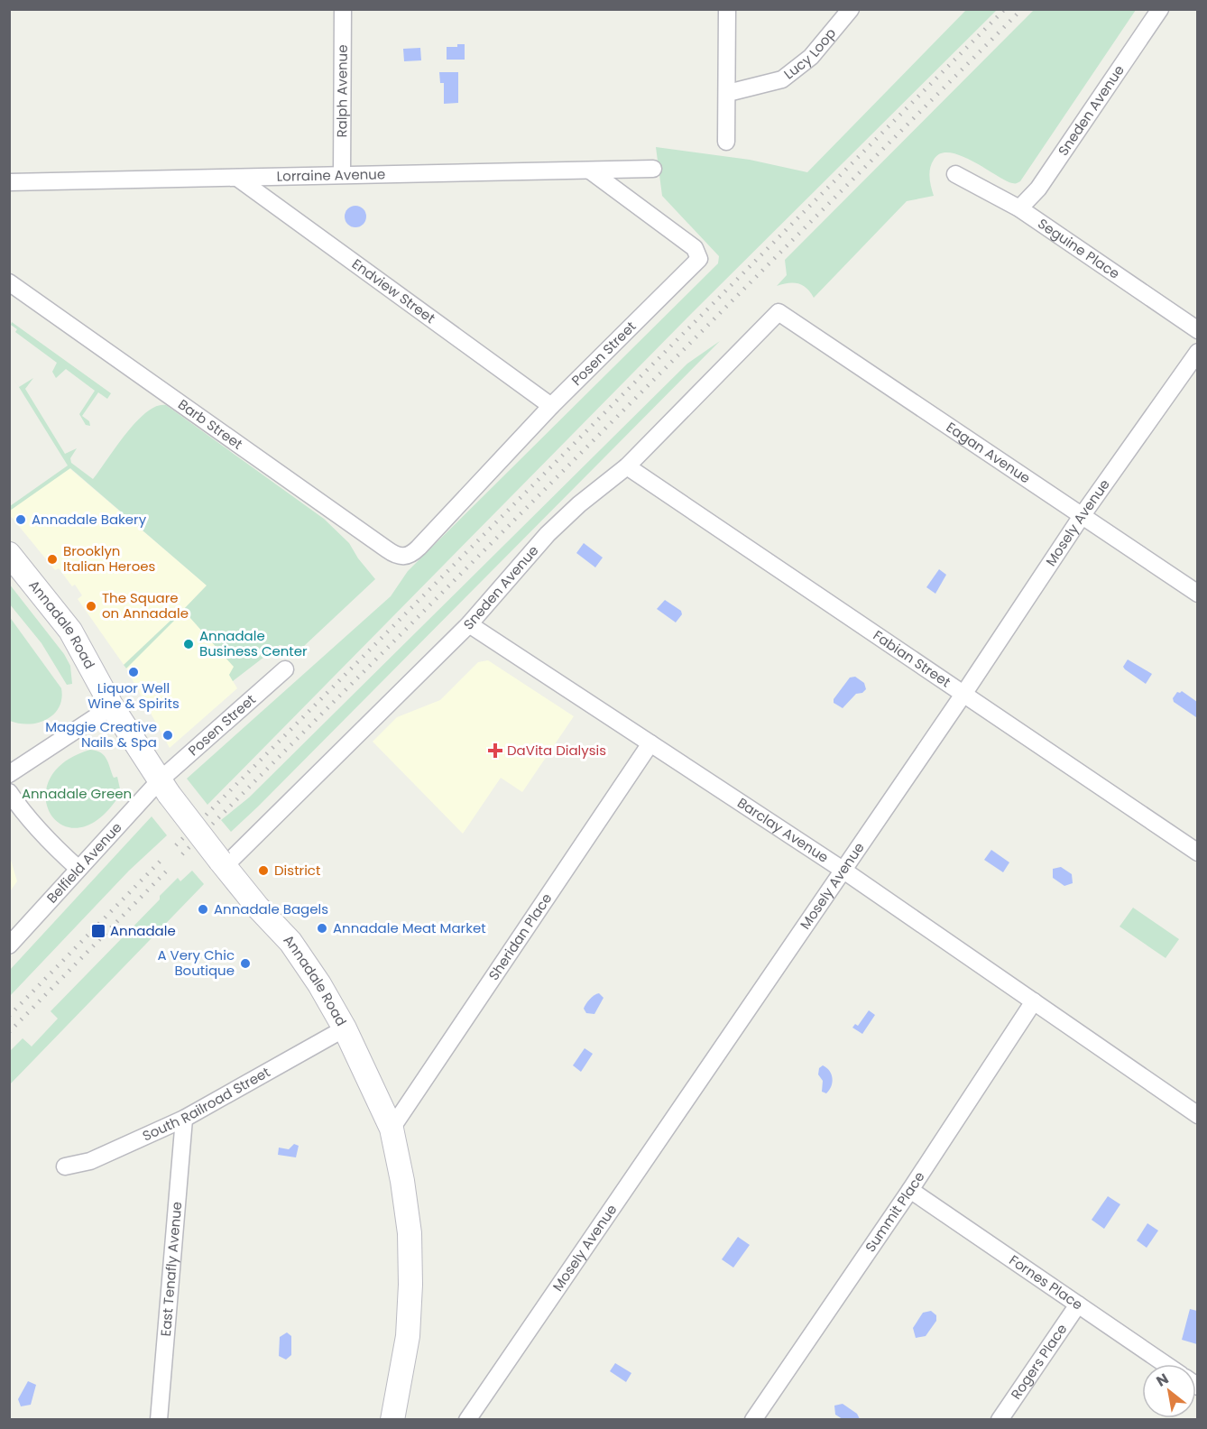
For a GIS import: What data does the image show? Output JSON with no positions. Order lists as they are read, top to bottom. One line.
{"streets":{"street":["Lucy Loop","Ralph Avenue","Sneden Avenue","Lorraine Avenue","Seguine Place","Endview Street","Posen Street","Barb Street","Eagan Avenue","Mosely Avenue","Annadale Road","Fabian Street","Barclay Avenue","Belfield Avenue","Sheridan Place","South Railroad Street","Summit Place","East Tenafly Avenue","Fornes Place","Rogers Place"]},"crossings":[["Ralph Avenue","Lorraine Avenue"],["Sneden Avenue","Seguine Place"],["Sneden Avenue","Eagan Avenue"],["Sneden Avenue","Annadale Road"],["Sneden Avenue","Fabian Street"],["Sneden Avenue","Barclay Avenue"],["Lorraine Avenue","Endview Street"],["Lorraine Avenue","Posen Street"],["Endview Street","Posen Street"],["Posen Street","Barb Street"],["Posen Street","Annadale Road"],["Posen Street","Belfield Avenue"],["Eagan Avenue","Mosely Avenue"],["Mosely Avenue","Fabian Street"],["Mosely Avenue","Barclay Avenue"],["Annadale Road","Belfield Avenue"],["Annadale Road","Sheridan Place"],["Annadale Road","South Railroad Street"],["Barclay Avenue","Sheridan Place"],["Barclay Avenue","Summit Place"],["South Railroad Street","East Tenafly Avenue"],["Summit Place","Fornes Place"],["Fornes Place","Rogers Place"]],"parks":["Annadale Green"],"places":{"other":["Annadale Bakery","Brooklyn Italian Heroes","The Square on Annadale","Annadale Business Center","Liquor Well Wine & Spirits","Maggie Creative Nails & Spa","District","Annadale Bagels","Annadale Meat Market","A Very Chic Boutique"],"health":["DaVita Dialysis"],"transit":["Annadale"]},"north":"top left"}
